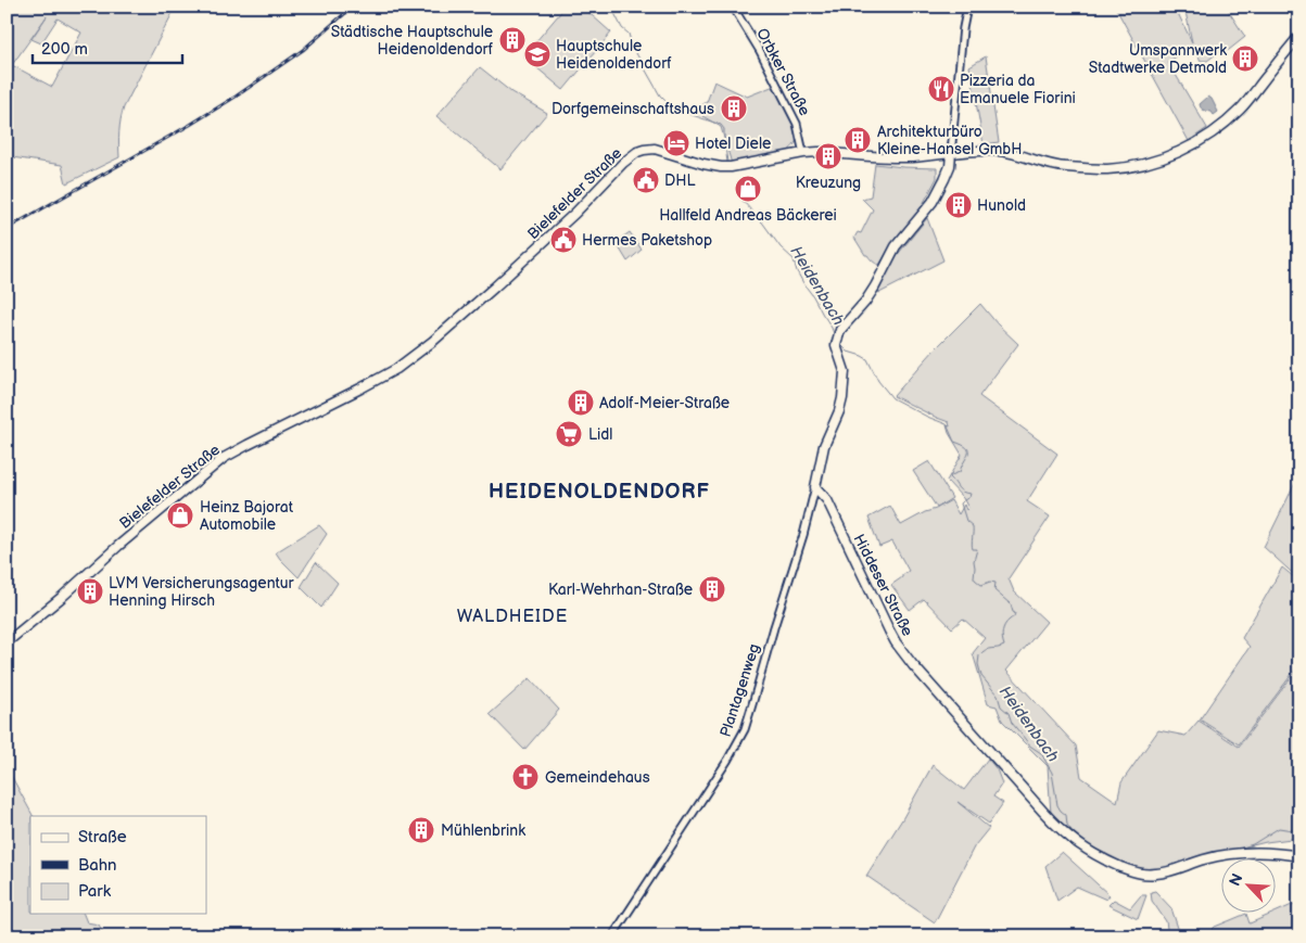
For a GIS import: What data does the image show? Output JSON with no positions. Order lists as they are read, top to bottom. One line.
{"streets":{"main road":["Bielefelder Straße","Hiddeser Straße"],"street":["Orbker Straße","Plantagenweg"]},"crossings":[["Orbker Straße","Bielefelder Straße"],["Hiddeser Straße","Plantagenweg"]],"districts":["HEIDENOLDENDORF","WALDHEIDE"],"water":["Heidenbach"],"places":{"building":["Städtische Hauptschule Heidenoldendorf","Umspannwerk Stadtwerke Detmold","Dorfgemeinschaftshaus","Architekturbüro Kleine-Hansel GmbH","Kreuzung","Hunold","Adolf-Meier-Straße","Karl-Wehrhan-Straße","LVM Versicherungsagentur Henning Hirsch","Mühlenbrink"],"school or university":["Hauptschule Heidenoldendorf"],"restaurant":["Pizzeria da Emanuele Fiorini"],"hotel":["Hotel Diele"],"public building":["DHL","Hermes Paketshop"],"shop":["Hallfeld Andreas Bäckerei","Heinz Bajorat Automobile"],"supermarket":["Lidl"],"church":["Gemeindehaus"]},"legend":["Straße","Bahn","Park"],"scale_bar":"200 m","north":"top left"}
